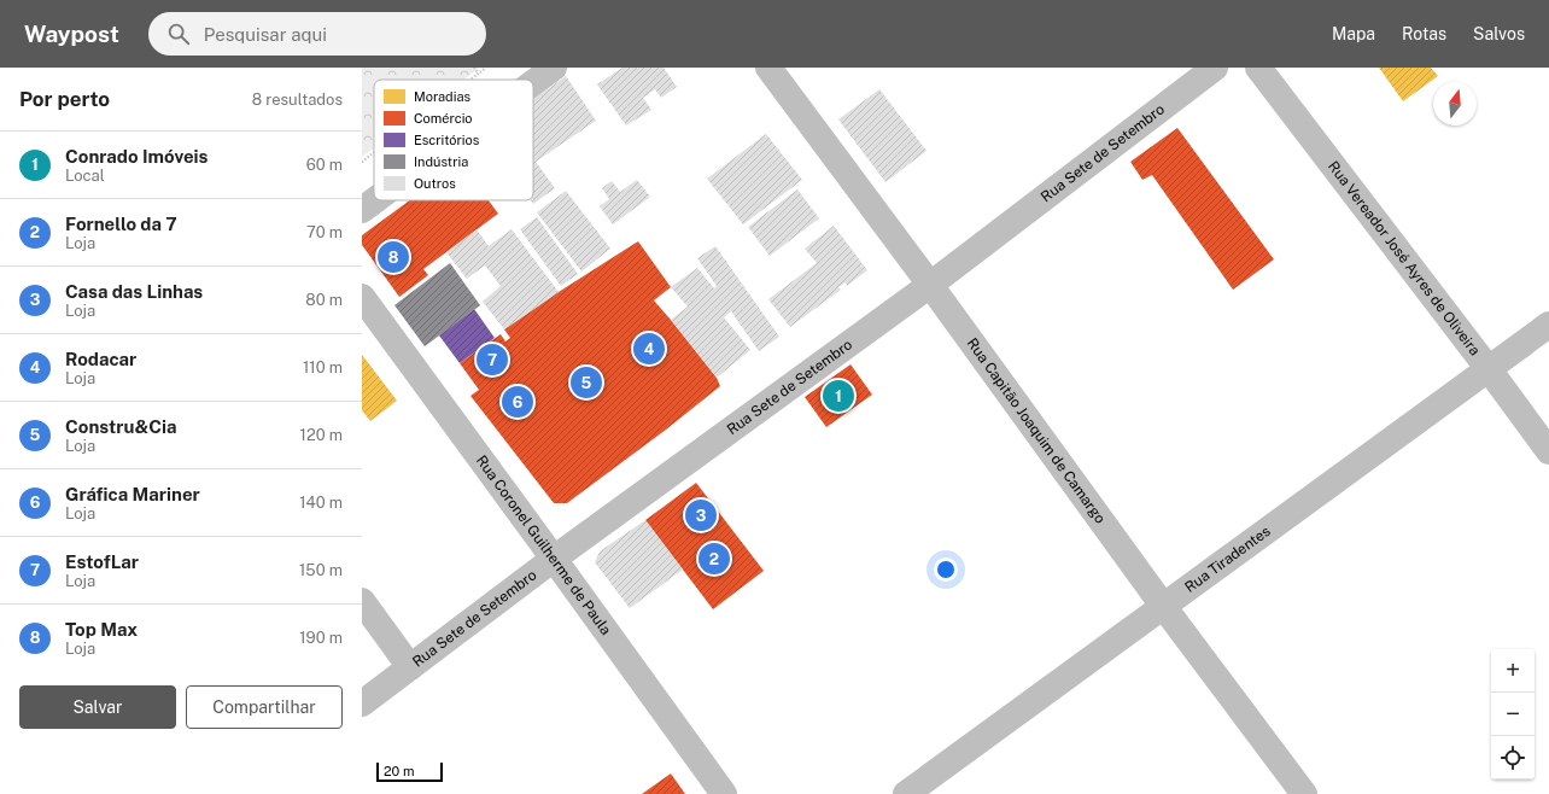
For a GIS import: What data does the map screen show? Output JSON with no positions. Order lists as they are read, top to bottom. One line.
{"streets":{"street":["Rua Sete de Setembro","Rua Vereador José Ayres de Oliveira","Rua Capitão Joaquim de Camargo","Rua Coronel Guilherme de Paula","Rua Tiradentes"]},"crossings":[["Rua Sete de Setembro","Rua Capitão Joaquim de Camargo"],["Rua Sete de Setembro","Rua Coronel Guilherme de Paula"],["Rua Vereador José Ayres de Oliveira","Rua Tiradentes"],["Rua Capitão Joaquim de Camargo","Rua Tiradentes"]],"legend":["Moradias","Comércio","Escritórios","Indústria","Outros"],"scale_bar":"20 m","north":"top","page":{"header":"Waypost","search":"Pesquisar aqui","nav":["Mapa","Rotas","Salvos"],"heading":["Por perto","8 resultados"],"list":[{"mark":"1","name":"Conrado Imóveis","note":"Local","value":"60 m"},{"mark":"2","name":"Fornello da 7","note":"Loja","value":"70 m"},{"mark":"3","name":"Casa das Linhas","note":"Loja","value":"80 m"},{"mark":"4","name":"Rodacar","note":"Loja","value":"110 m"},{"mark":"5","name":"Constru&Cia","note":"Loja","value":"120 m"},{"mark":"6","name":"Gráfica Mariner","note":"Loja","value":"140 m"},{"mark":"7","name":"EstofLar","note":"Loja","value":"150 m"},{"mark":"8","name":"Top Max","note":"Loja","value":"190 m"}],"pins":["8","4","7","5","1","6","3","2"],"map_buttons":["+","−"],"buttons":["Salvar","Compartilhar"],"scale":"20 m"}}
